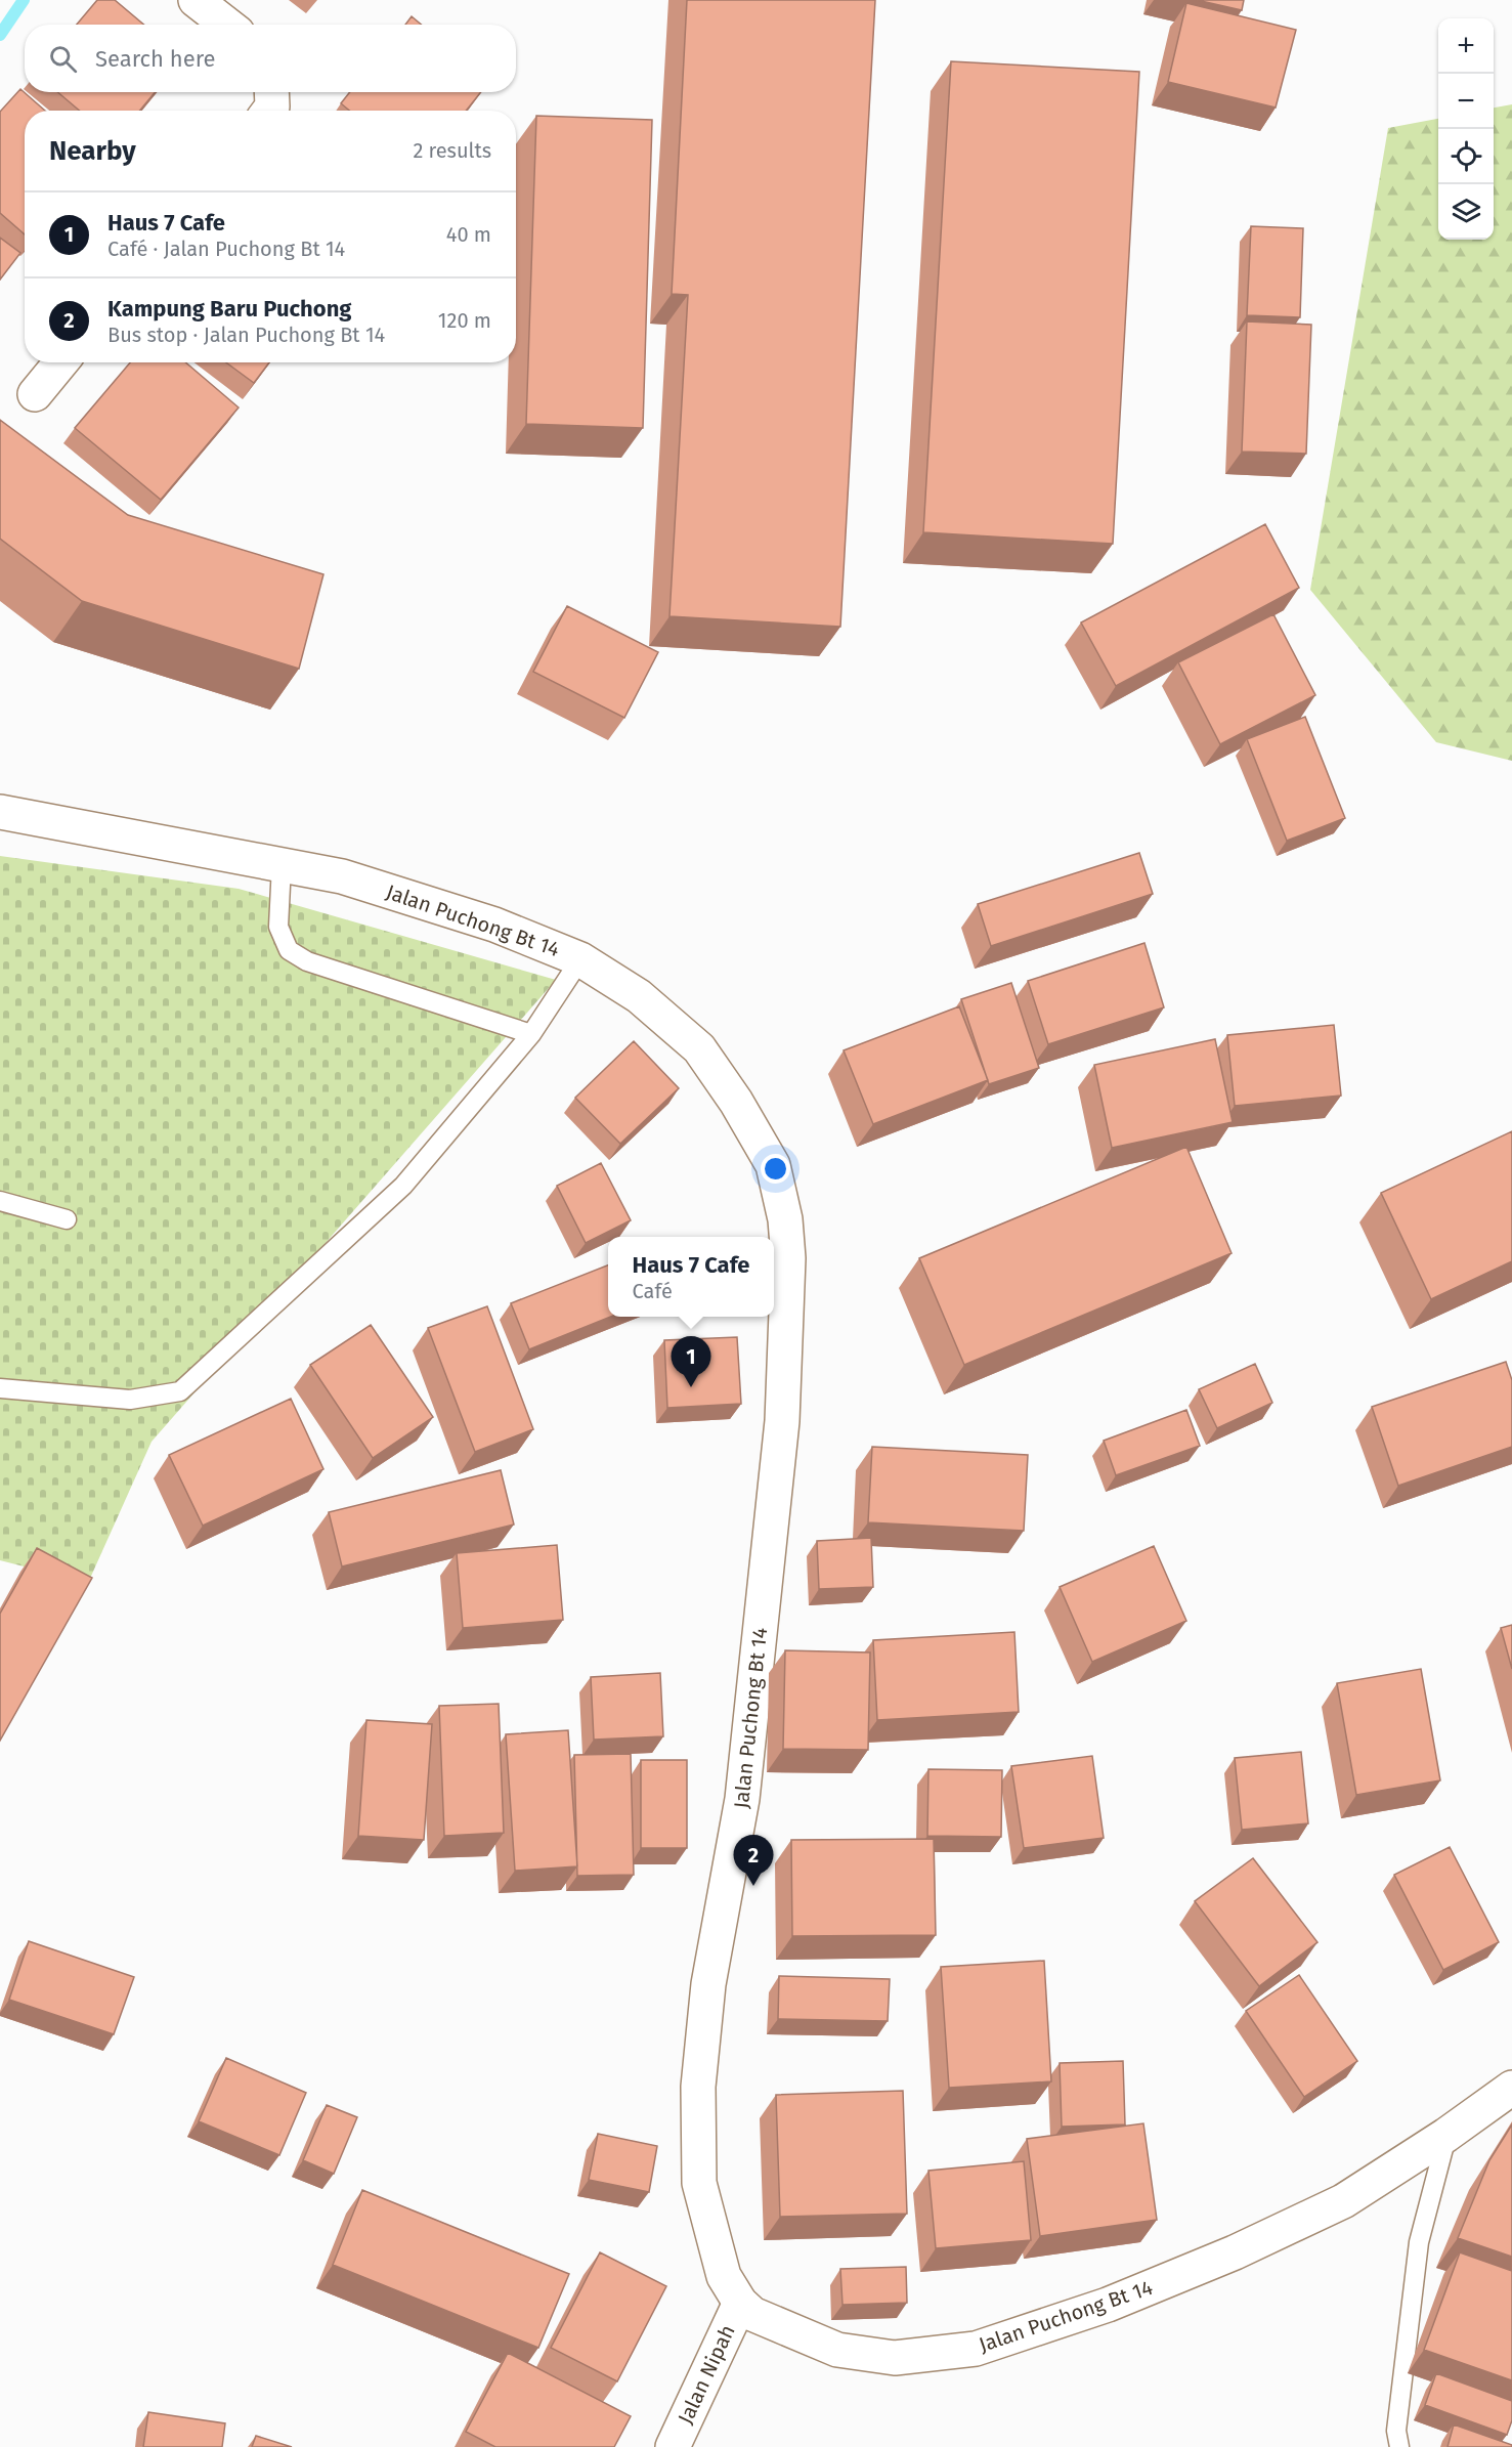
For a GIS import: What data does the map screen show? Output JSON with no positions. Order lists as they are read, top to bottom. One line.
{"streets":{"street":["Jalan Puchong Bt 14","Jalan Nipah"]},"crossings":[["Jalan Puchong Bt 14","Jalan Nipah"]],"page":{"map_buttons":["+","−"],"search":"Search here","heading":["Nearby","2 results"],"list":[{"mark":"1","name":"Haus 7 Cafe","note":"Café · Jalan Puchong Bt 14","value":"40 m"},{"mark":"2","name":"Kampung Baru Puchong","note":"Bus stop · Jalan Puchong Bt 14","value":"120 m"}],"popup":["Haus 7 Cafe","Café"],"pins":["1","2"]}}
